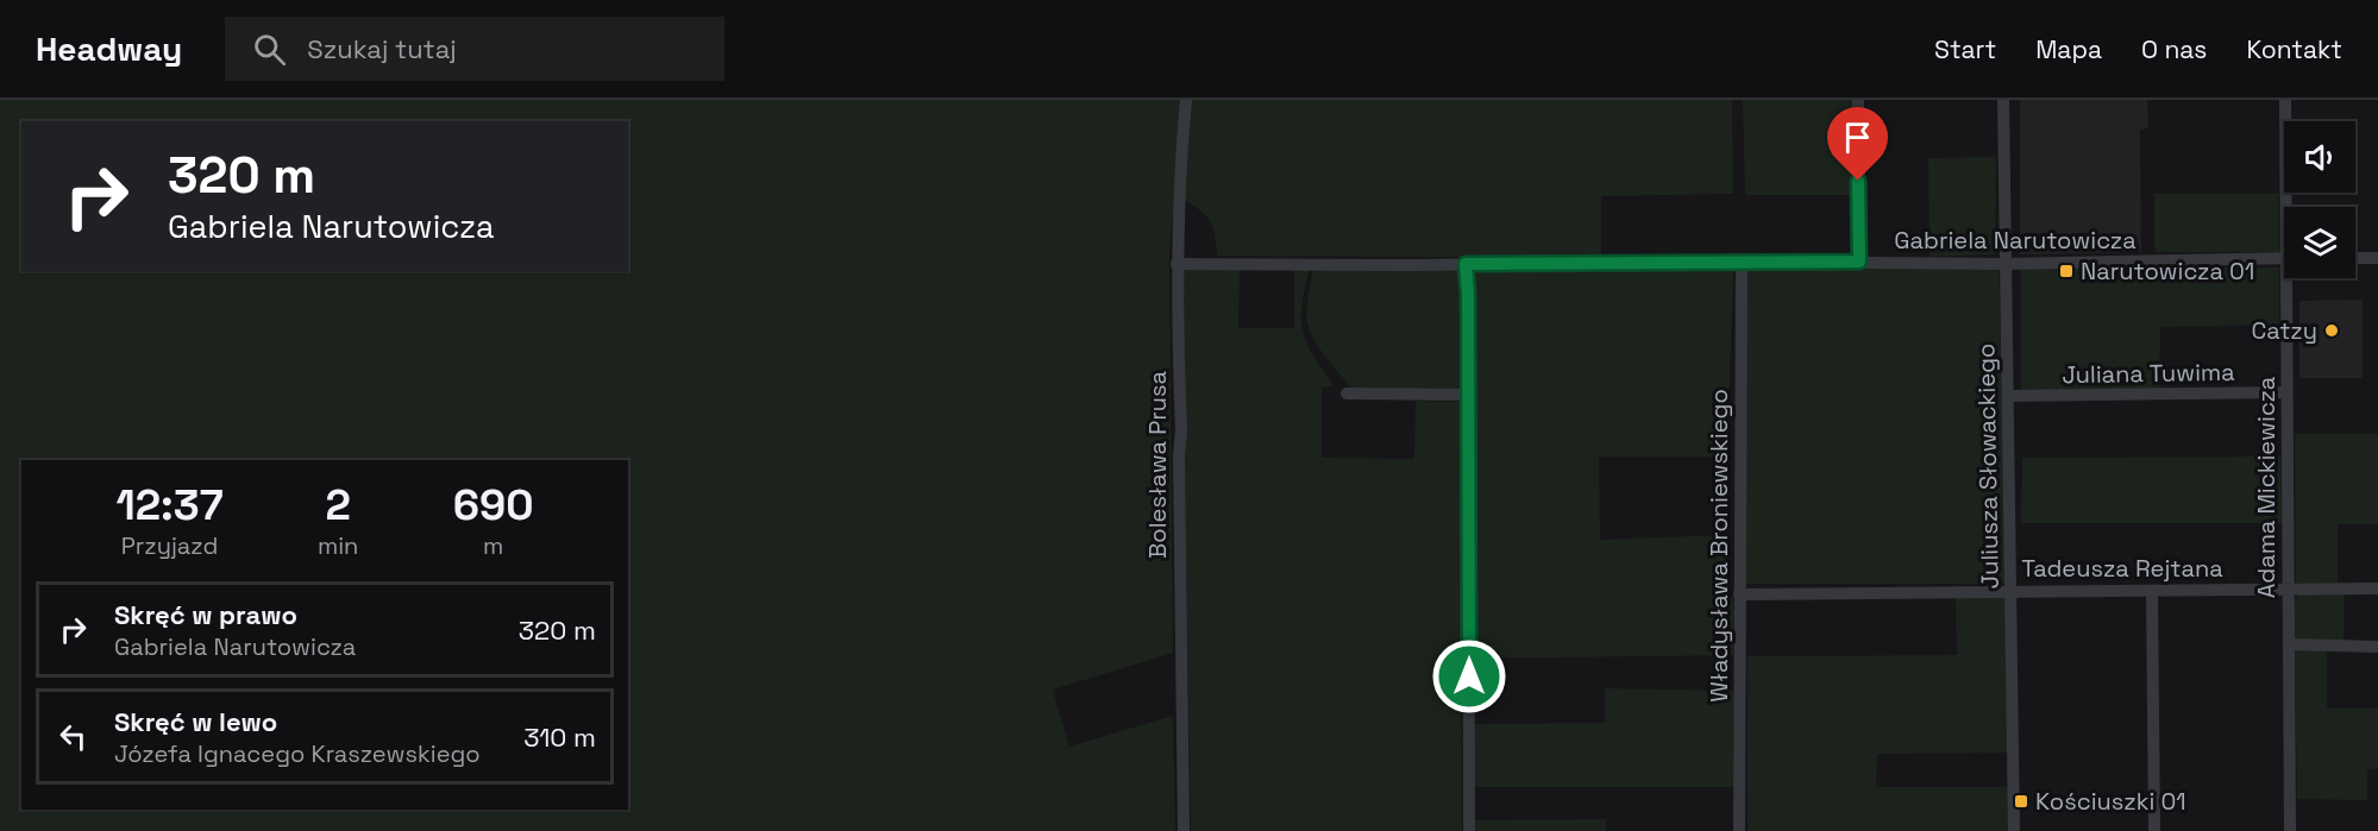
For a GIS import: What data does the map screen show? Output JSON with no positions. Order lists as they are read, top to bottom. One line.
{"streets":{"street":["Gabriela Narutowicza","Juliana Tuwima","Bolesława Prusa","Juliusza Słowackiego","Adama Mickiewicza","Władysława Broniewskiego","Tadeusza Rejtana"]},"crossings":[["Gabriela Narutowicza","Bolesława Prusa"],["Gabriela Narutowicza","Juliusza Słowackiego"],["Gabriela Narutowicza","Władysława Broniewskiego"],["Juliana Tuwima","Juliusza Słowackiego"],["Juliana Tuwima","Adama Mickiewicza"],["Juliusza Słowackiego","Tadeusza Rejtana"],["Adama Mickiewicza","Tadeusza Rejtana"],["Władysława Broniewskiego","Tadeusza Rejtana"]],"places":{"transit":["Narutowicza 01","Kościuszki 01"],"other":["Catzy"]},"page":{"header":"Headway","search":"Szukaj tutaj","nav":["Start","Mapa","O nas","Kontakt"],"turn":["320 m","Gabriela Narutowicza"],"eta":["12:37","Przyjazd","2","min","690","m"],"list":[{"name":"Skręć w prawo","note":"Gabriela Narutowicza","value":"320 m"},{"name":"Skręć w lewo","note":"Józefa Ignacego Kraszewskiego","value":"310 m"}]}}
